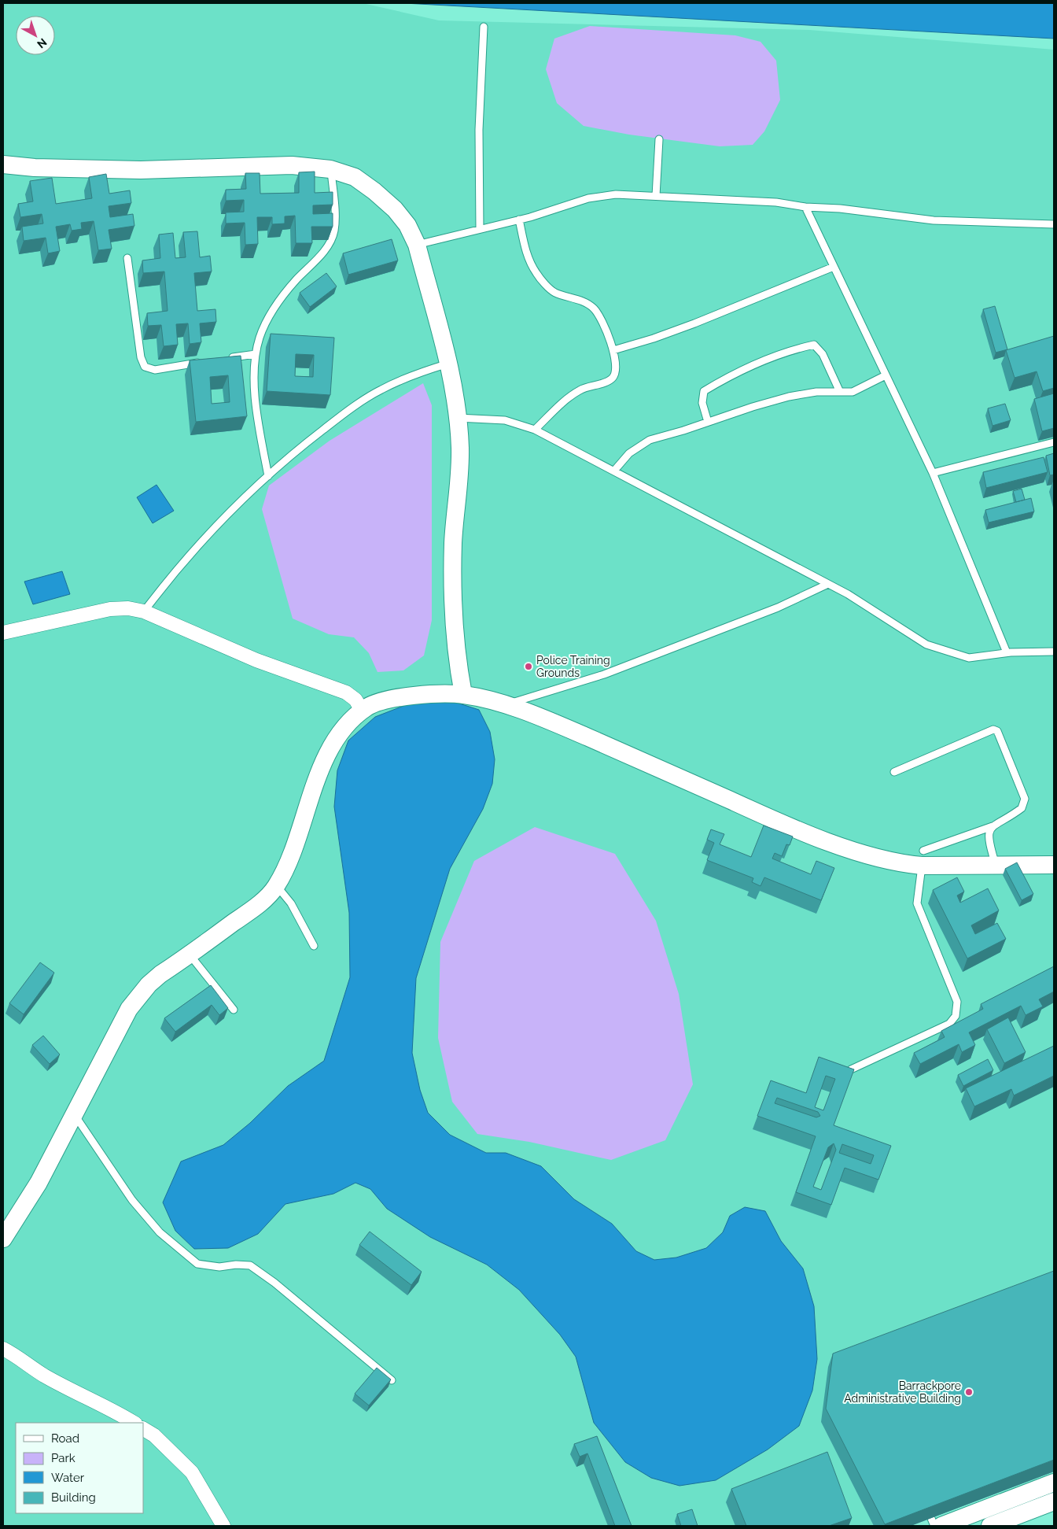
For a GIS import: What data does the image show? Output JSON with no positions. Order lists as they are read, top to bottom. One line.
{"places":["Police Training Grounds","Barrackpore Administrative Building"],"legend":["Road","Park","Water","Building"],"north":"bottom right"}
